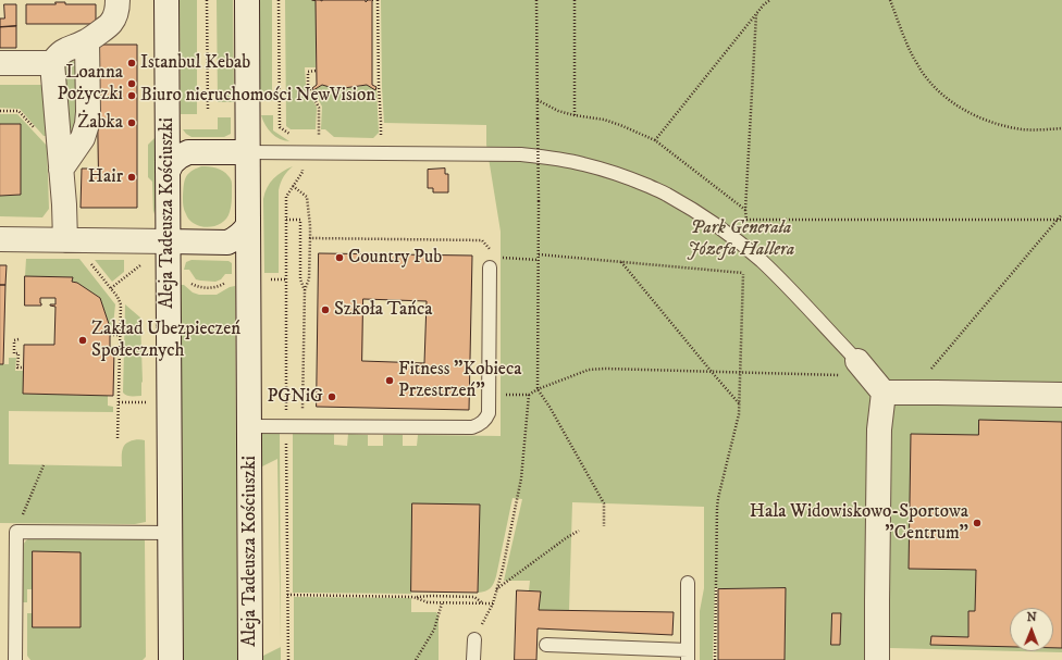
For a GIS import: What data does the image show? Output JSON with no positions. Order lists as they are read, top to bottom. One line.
{"streets":{"street":["Aleja Tadeusza Kościuszki"]},"parks":["Park Generała Józefa Hallera"],"places":["Istanbul Kebab","Loanna Pożyczki","Biuro nieruchomości NewVision","Żabka","Hair","Country Pub","Szkoła Tańca","Zakład Ubezpieczeń Społecznych","Fitness \"Kobieca Przestrzeń\"","PGNiG","Hala Widowiskowo-Sportowa \"Centrum\""],"north":"top"}
